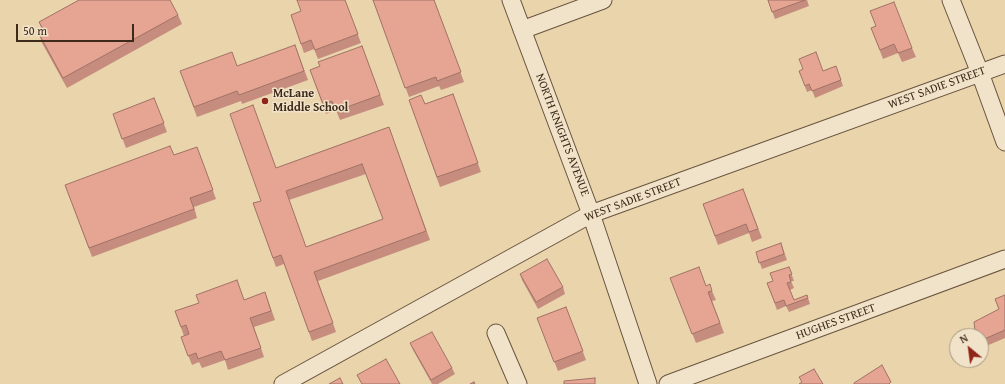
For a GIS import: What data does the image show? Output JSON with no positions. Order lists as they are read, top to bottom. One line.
{"streets":{"street":["WEST SADIE STREET","NORTH KNIGHTS AVENUE","HUGHES STREET"]},"crossings":[["WEST SADIE STREET","NORTH KNIGHTS AVENUE"]],"places":["McLane Middle School"],"scale_bar":"50 m","north":"top left"}
